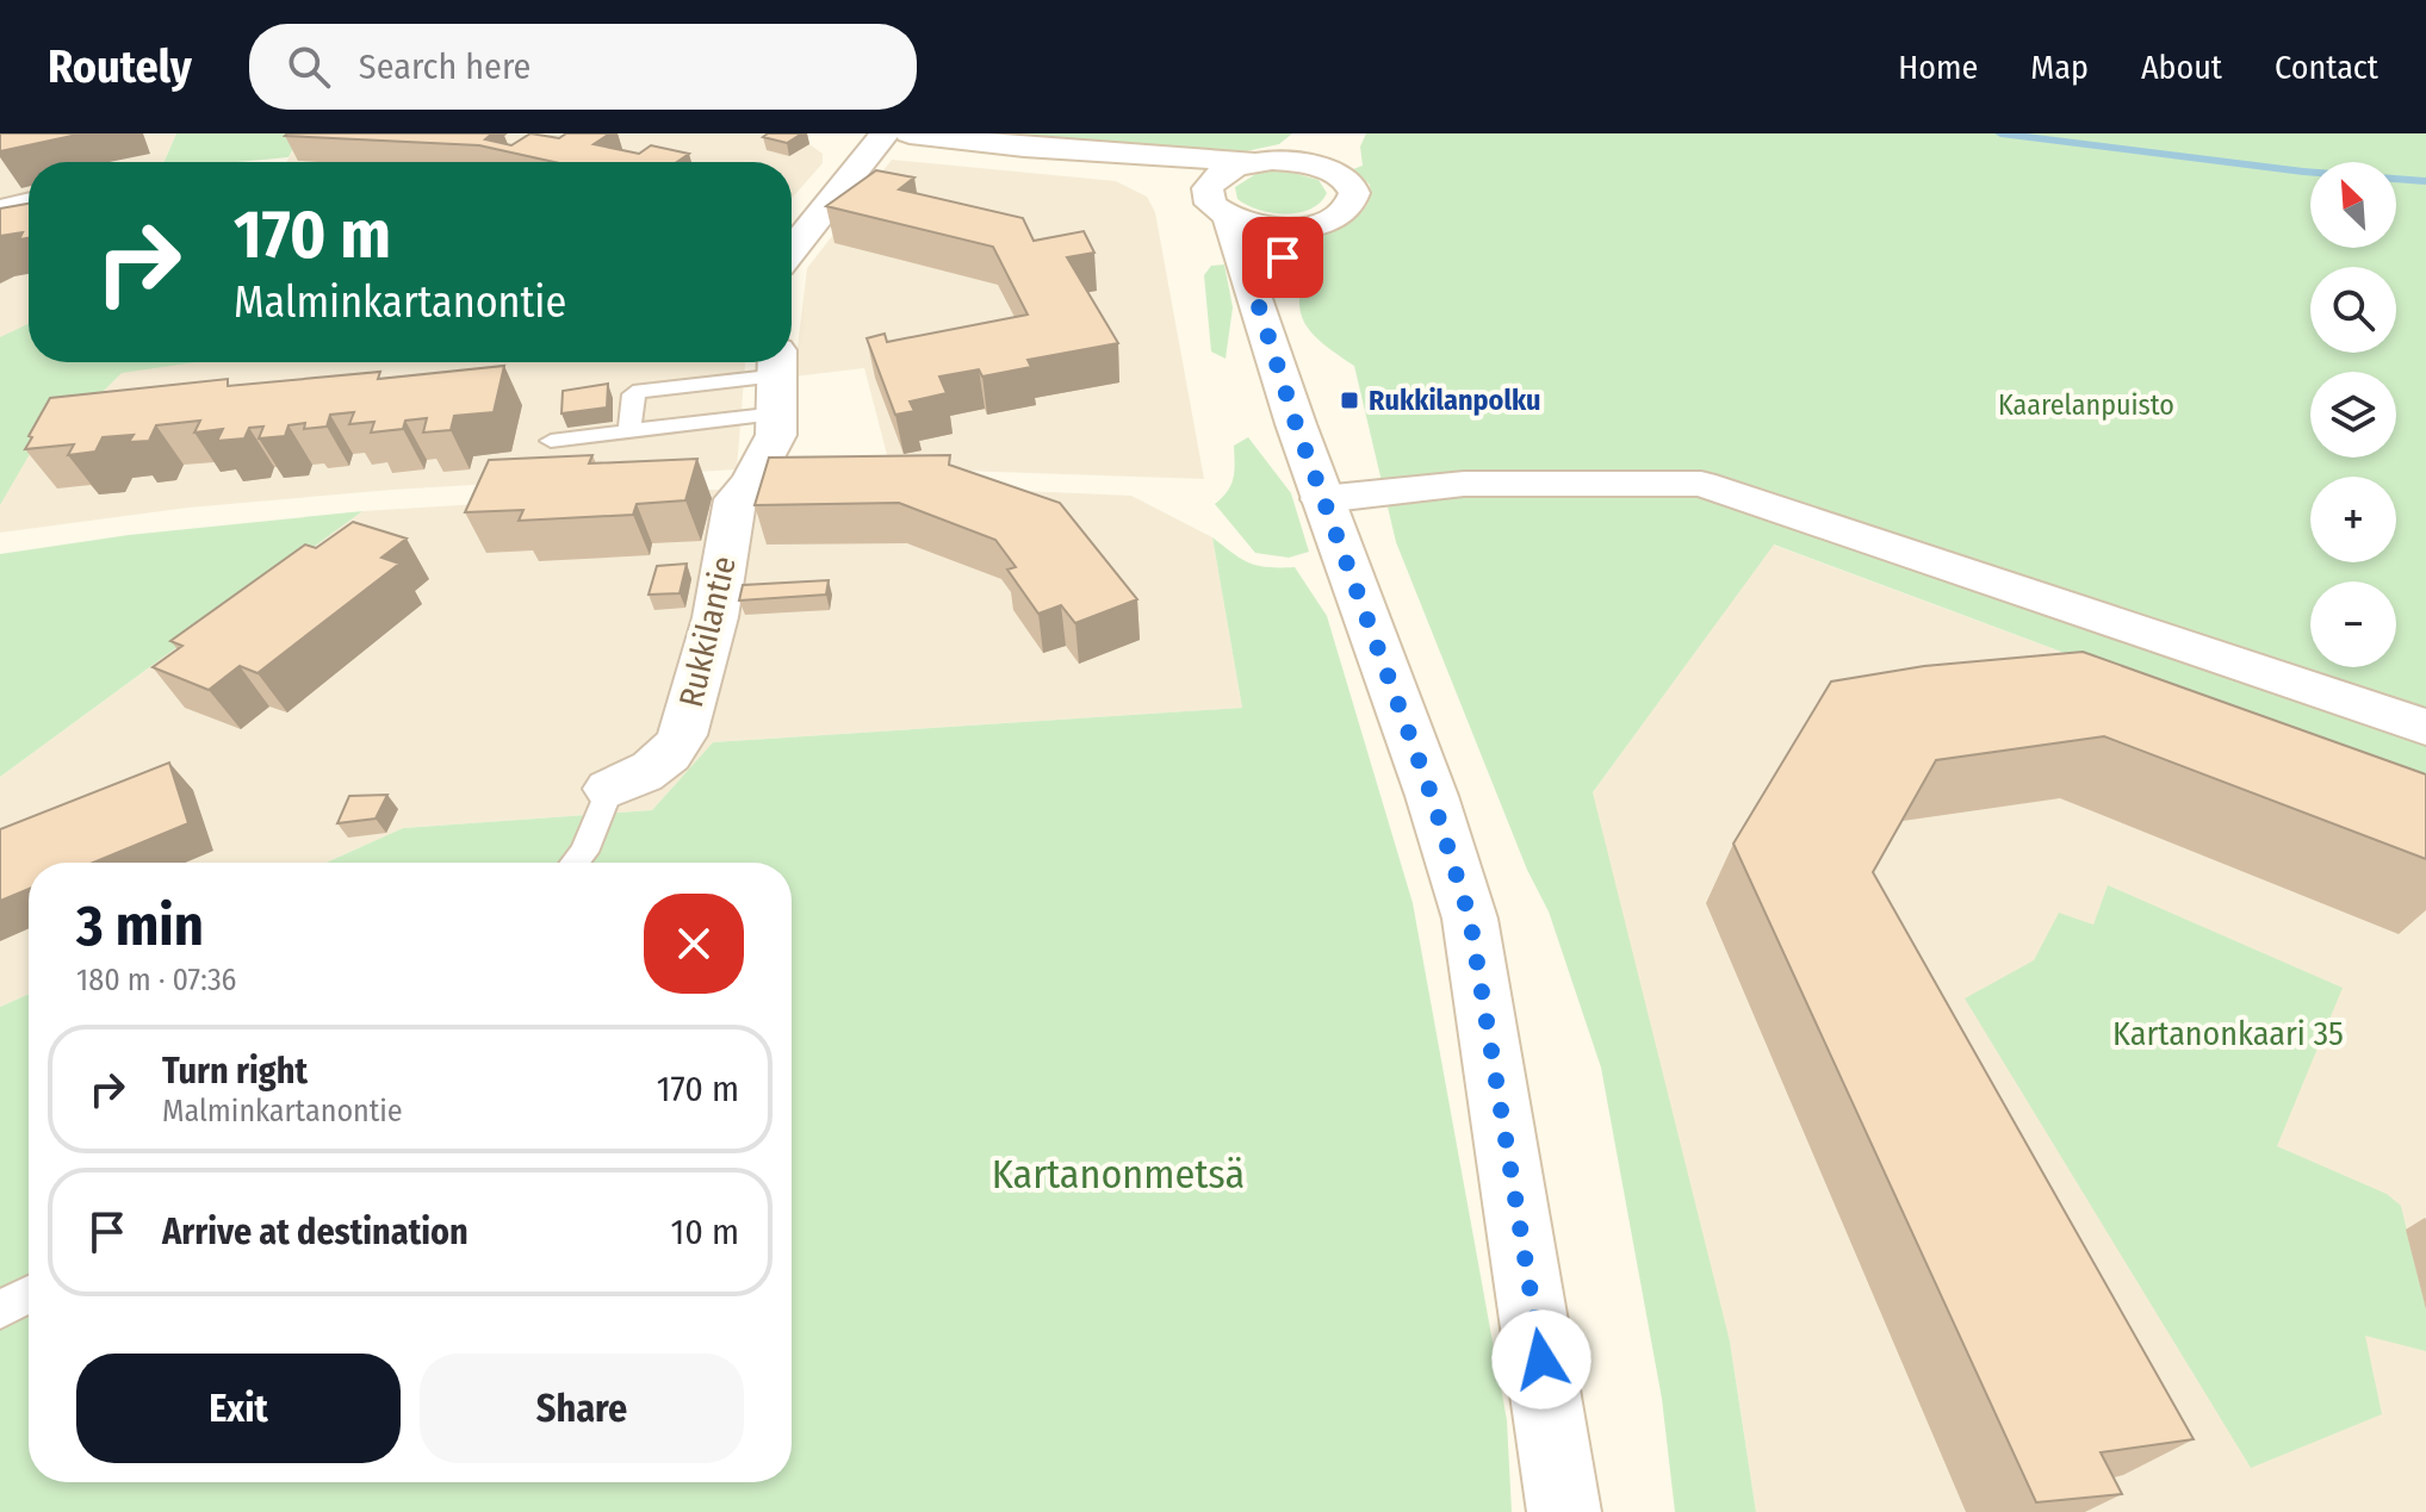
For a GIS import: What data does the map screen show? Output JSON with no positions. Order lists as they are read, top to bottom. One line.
{"streets":{"street":["Rukkilantie"]},"parks":["Kaarelanpuisto","Kartanonkaari 35","Kartanonmetsä"],"places":{"transit":["Rukkilanpolku"]},"north":"top left","page":{"header":"Routely","search":"Search here","nav":["Home","Map","About","Contact"],"map_buttons":["+","−"],"turn":["170 m","Malminkartanontie"],"heading":["3 min","180 m · 07:36"],"list":[{"name":"Turn right","note":"Malminkartanontie","value":"170 m"},{"name":"Arrive at destination","value":"10 m"}],"buttons":["Exit","Share"]}}
